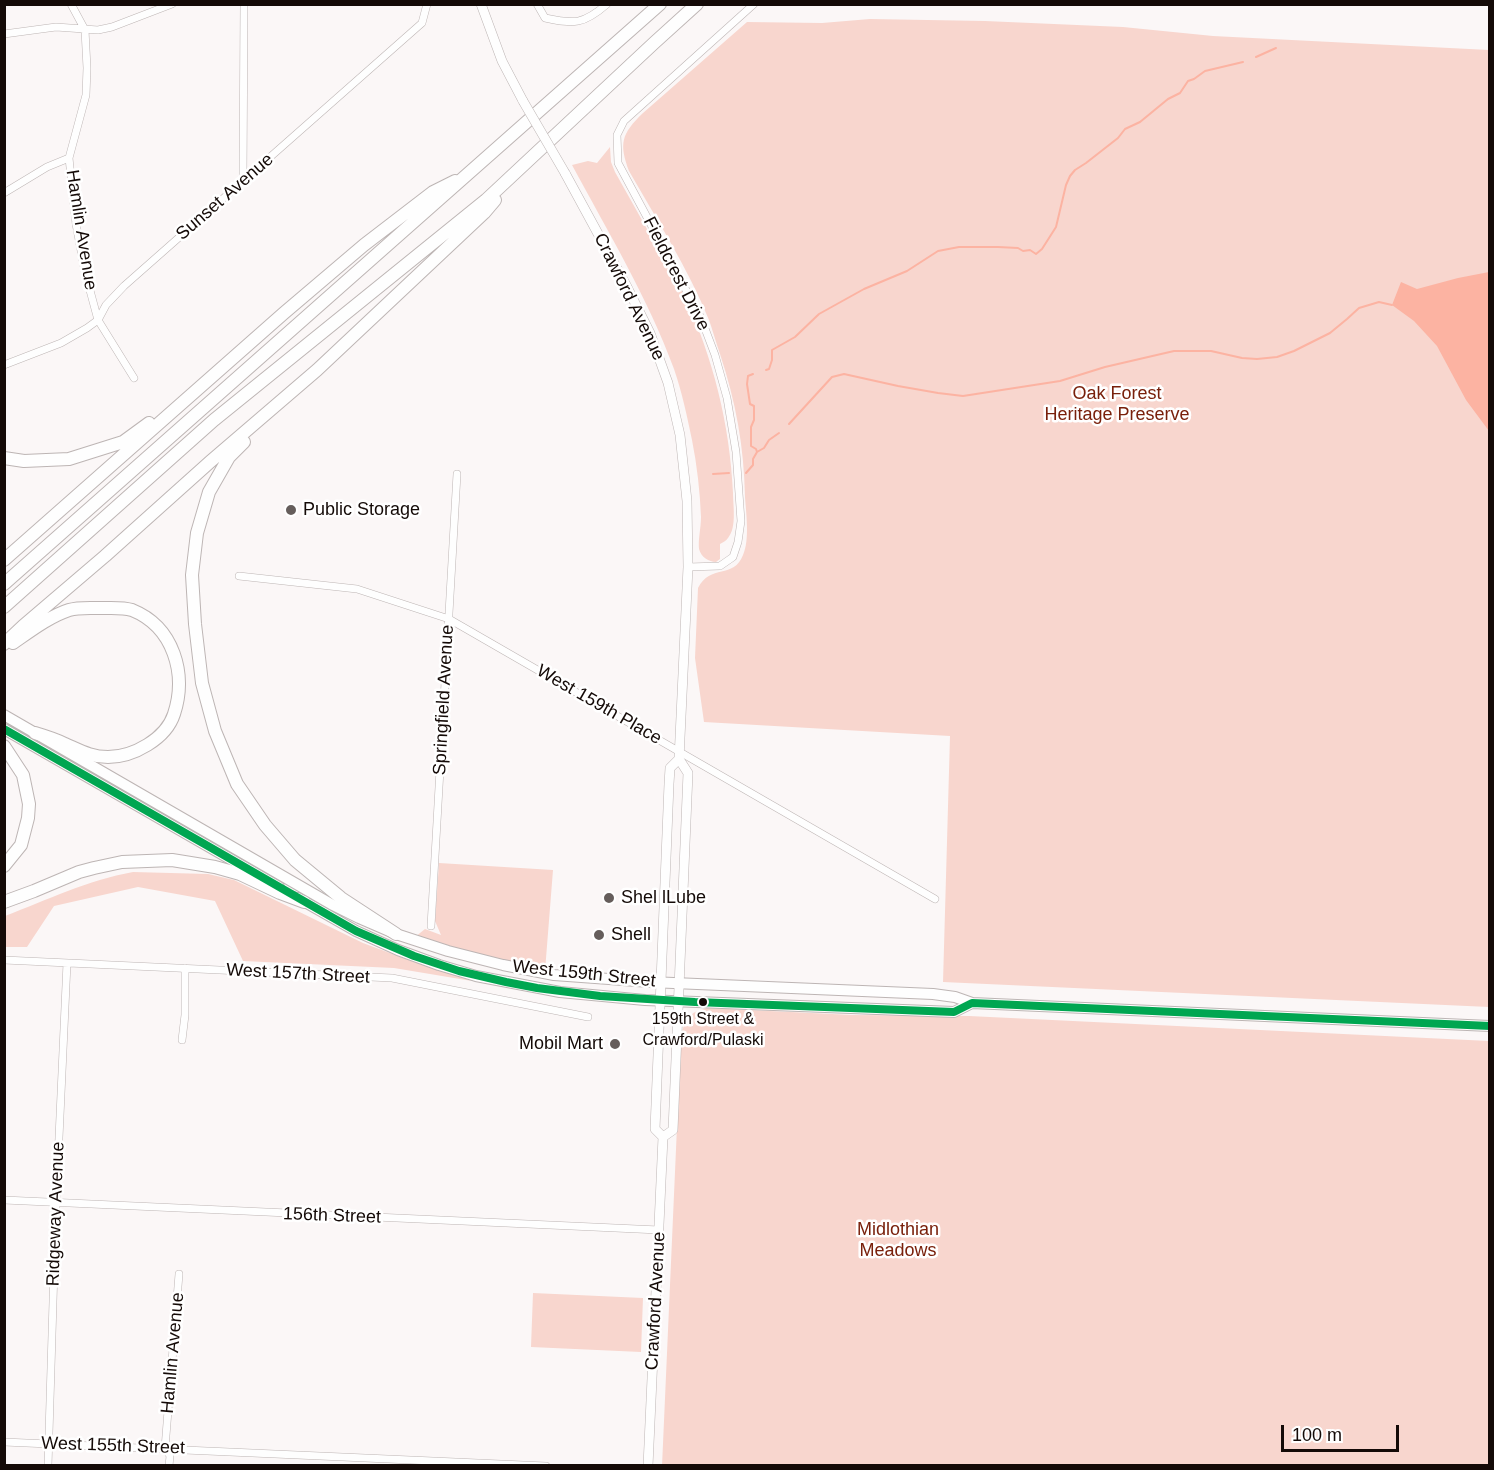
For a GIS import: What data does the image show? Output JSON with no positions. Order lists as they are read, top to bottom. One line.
{"streets":{"main road":["Crawford Avenue","West 159th Street"],"street":["Sunset Avenue","Hamlin Avenue","Fieldcrest Drive","Springfield Avenue","West 159th Place","West 157th Street","Ridgeway Avenue","156th Street","West 155th Street"]},"crossings":[["Sunset Avenue","Hamlin Avenue"],["Hamlin Avenue","West 155th Street"],["Fieldcrest Drive","Crawford Avenue"],["Crawford Avenue","West 159th Place"],["Crawford Avenue","West 159th Street"],["Crawford Avenue","156th Street"],["Springfield Avenue","West 159th Place"],["West 157th Street","Ridgeway Avenue"],["Ridgeway Avenue","156th Street"],["Ridgeway Avenue","West 155th Street"]],"parks":["Oak Forest Heritage Preserve","Midlothian Meadows"],"places":["Public Storage","Shel lLube","Shell","159th Street & Crawford/Pulaski","Mobil Mart"],"scale_bar":"100 m"}
